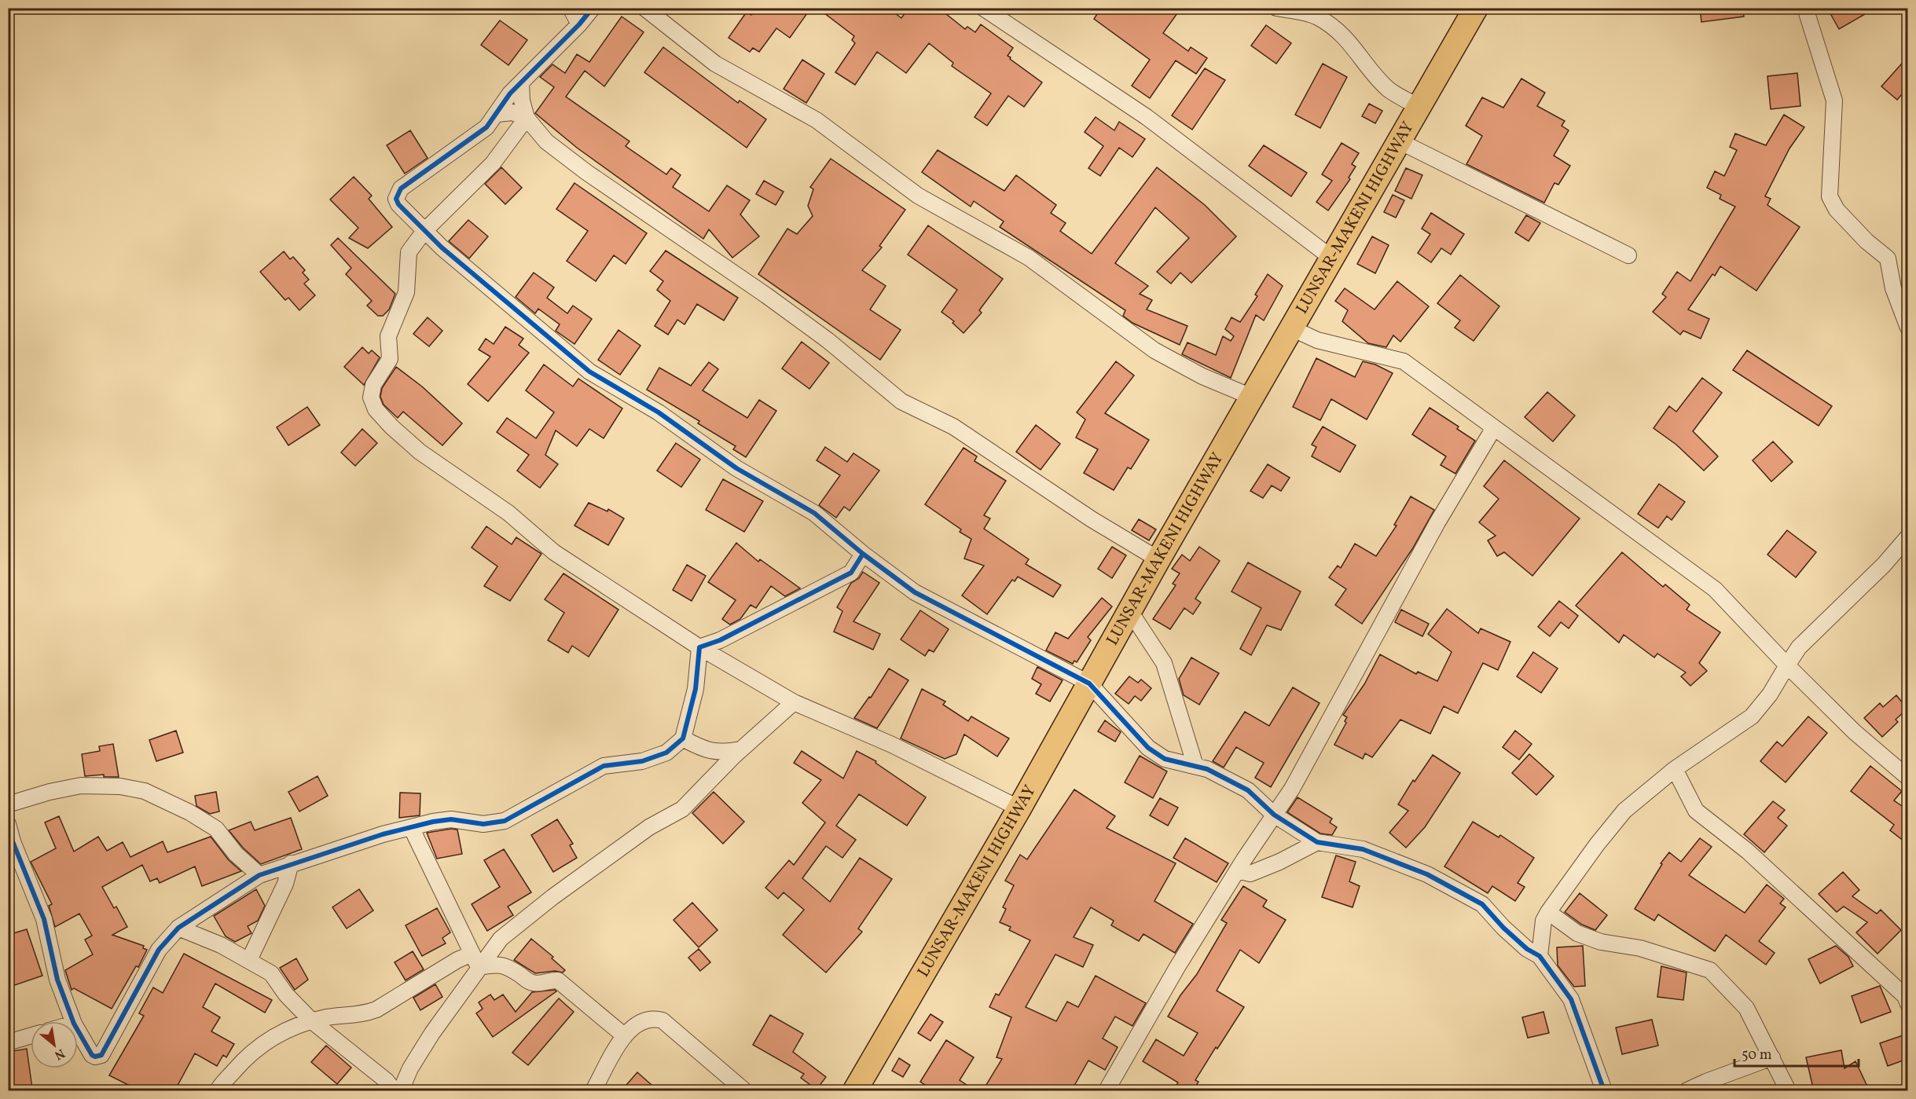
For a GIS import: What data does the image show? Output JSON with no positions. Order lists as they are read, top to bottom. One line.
{"streets":{"main road":["LUNSAR-MAKENI HIGHWAY"]},"scale_bar":"50 m","north":"bottom right"}
